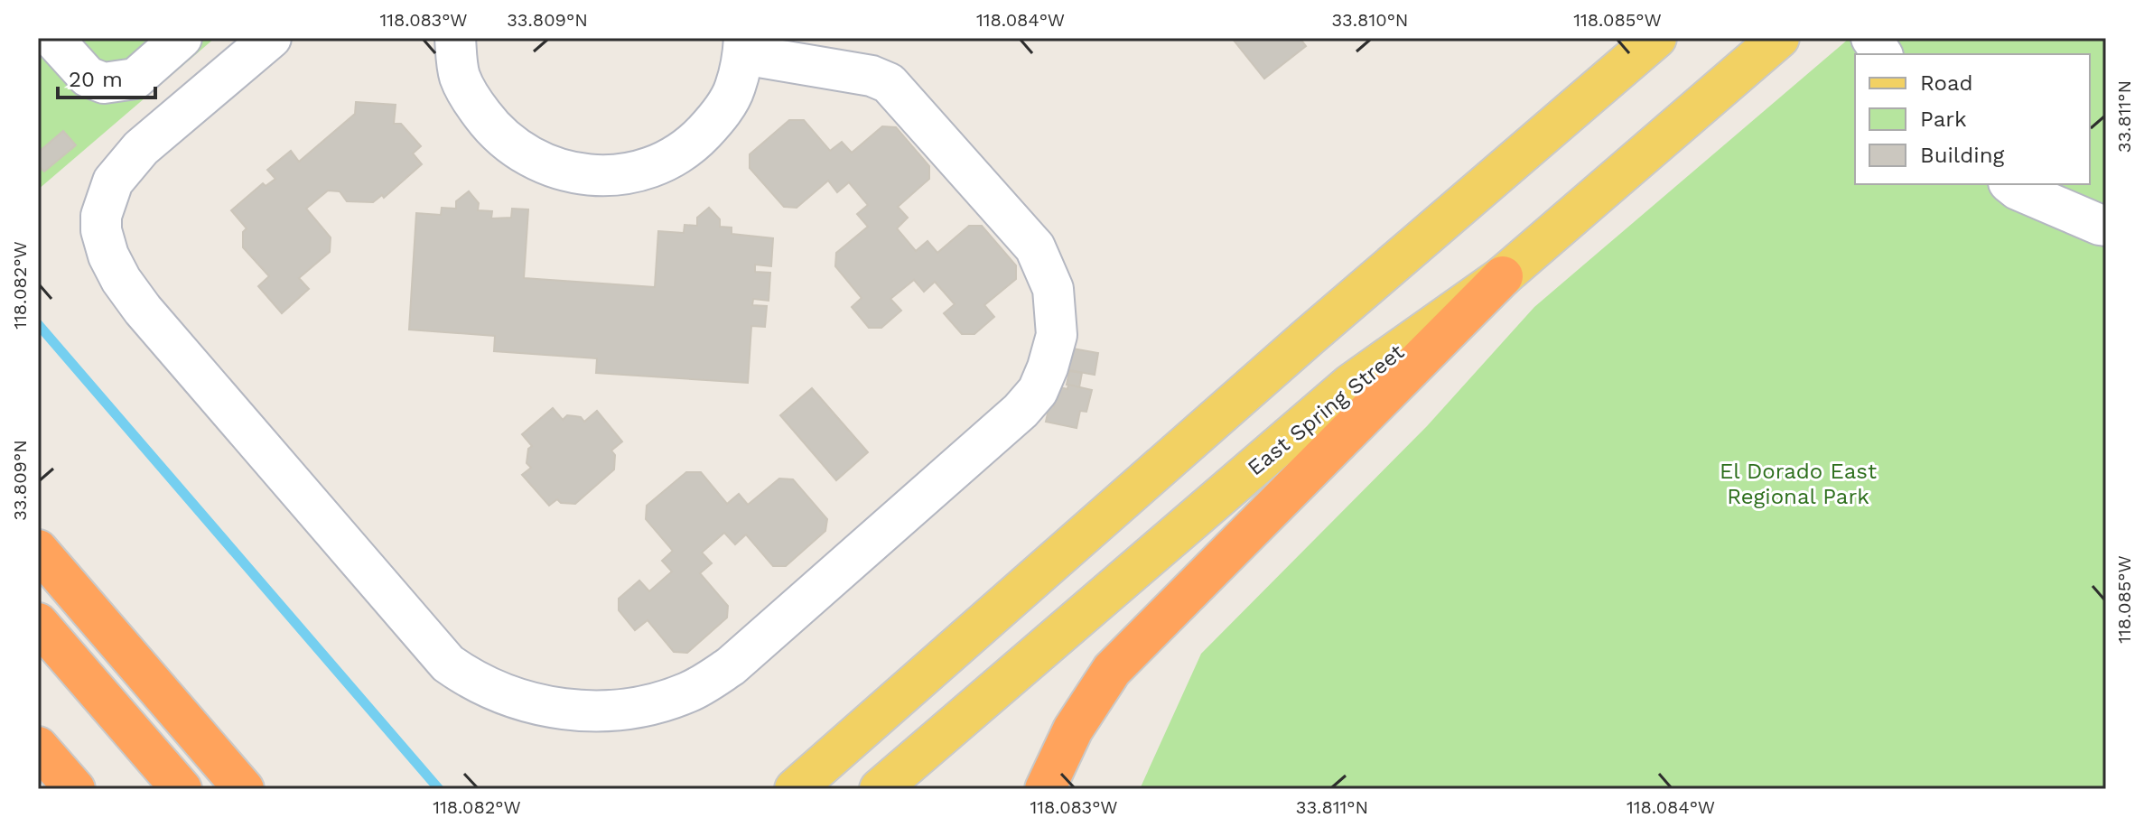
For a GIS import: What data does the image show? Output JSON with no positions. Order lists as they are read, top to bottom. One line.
{"streets":{"main road":["East Spring Street"]},"parks":["El Dorado East Regional Park"],"legend":["Road","Park","Building"],"scale_bar":"20 m","coordinates":["118.083°W","33.809°N","118.084°W","33.810°N","118.085°W","33.811°N","118.082°W"]}
